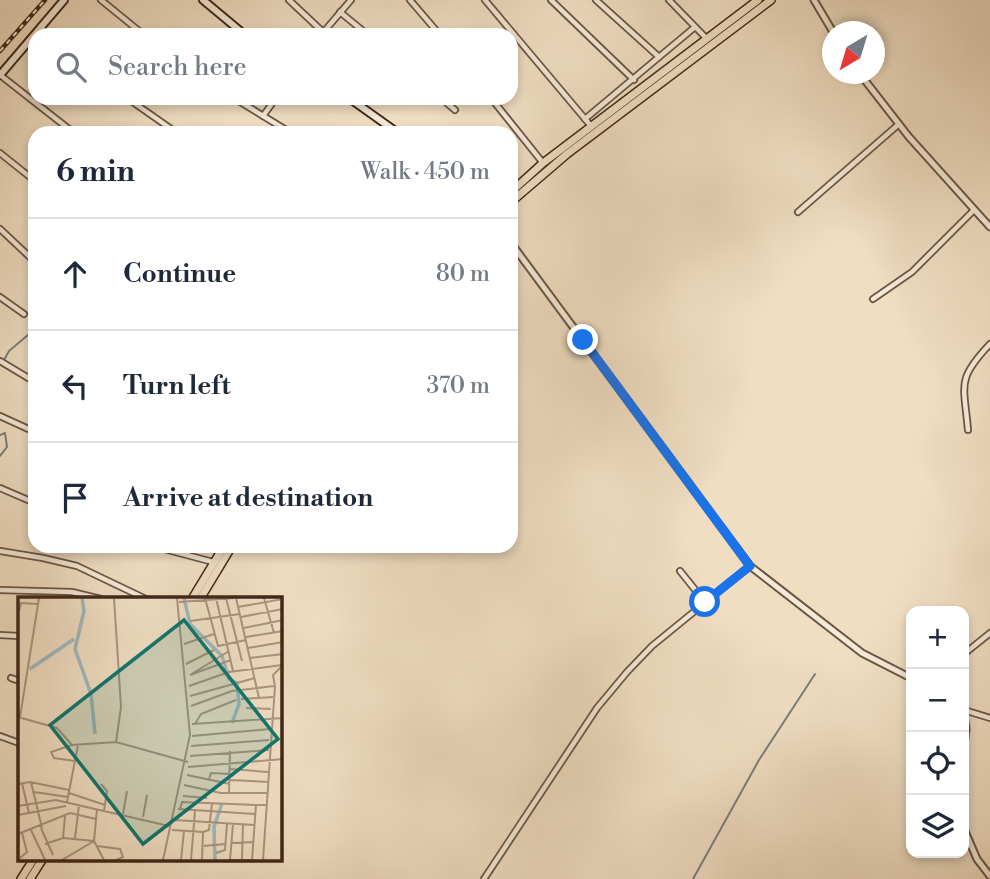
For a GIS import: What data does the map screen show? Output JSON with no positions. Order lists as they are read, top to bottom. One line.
{"north":"bottom left","page":{"search":"Search here","heading":["6 min","Walk · 450 m"],"list":[["Continue","80 m"],["Turn left","370 m"],"Arrive at destination"],"map_buttons":["+","−"]}}
